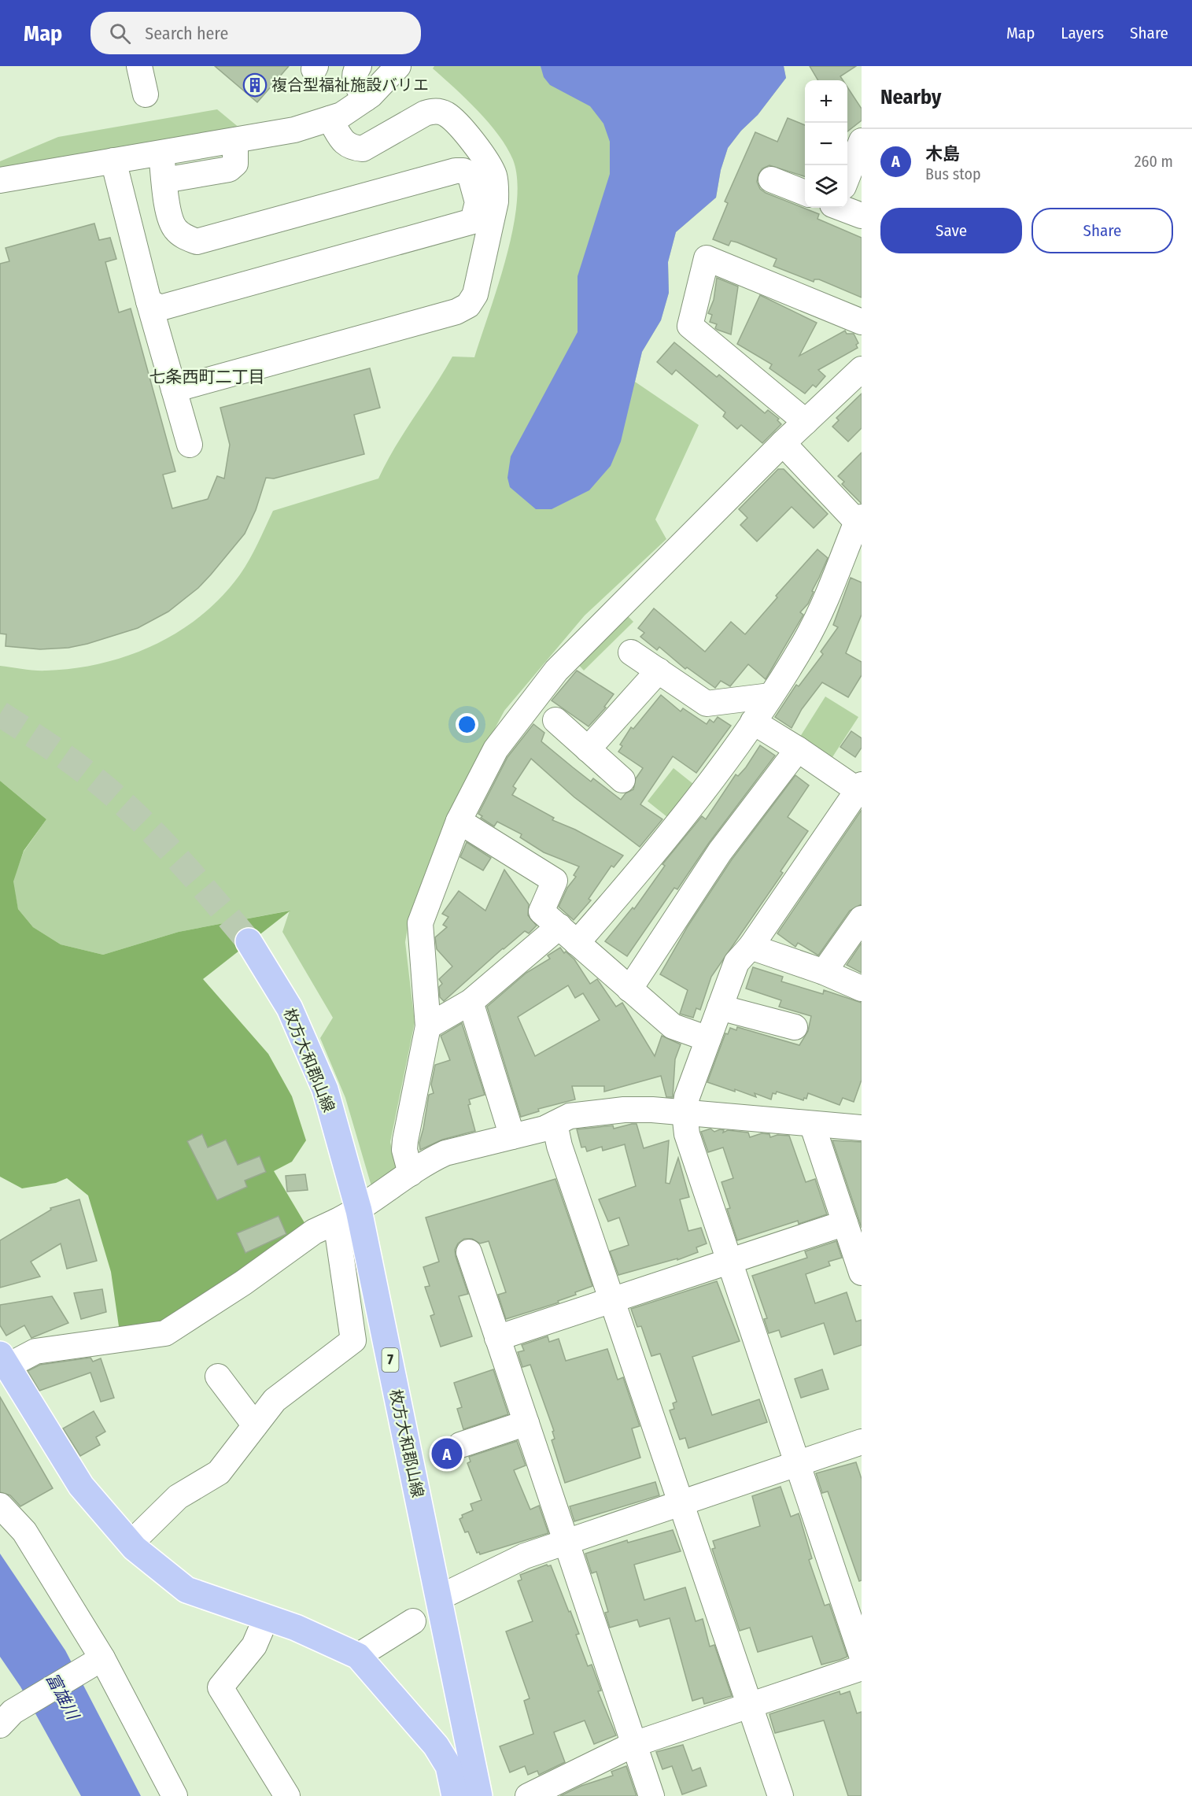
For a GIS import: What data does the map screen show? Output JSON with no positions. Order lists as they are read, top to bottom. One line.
{"streets":{"main road":["枚方大和郡山線","7"]},"districts":["七条西町二丁目"],"water":["富雄川"],"places":{"building":["複合型福祉施設バリエ"]},"page":{"header":"Map","search":"Search here","nav":["Map","Layers","Share"],"heading":"Nearby","map_buttons":["+","−"],"list":[{"mark":"A","name":"木島","note":"Bus stop","value":"260 m"}],"buttons":["Save","Share"],"pins":"A"}}
